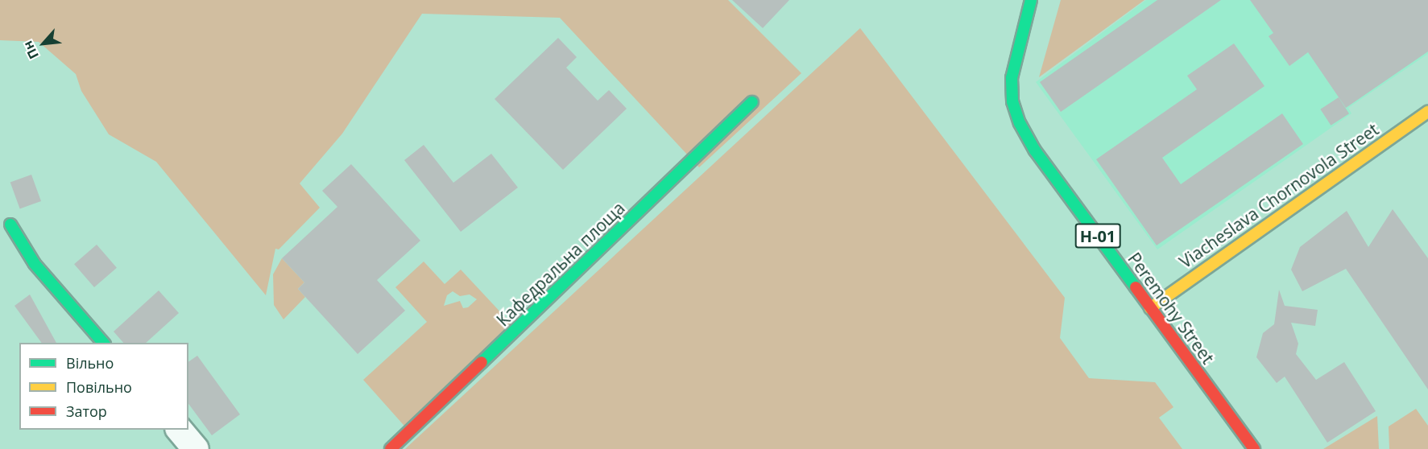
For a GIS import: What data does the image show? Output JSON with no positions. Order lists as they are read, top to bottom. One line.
{"streets":{"street":["Viacheslava Chornovola Street","Н-01","Кафедральна площа","Peremohy Street"]},"crossings":[["Viacheslava Chornovola Street","Peremohy Street"]],"legend":["Вільно","Повільно","Затор"],"north":"bottom left"}
